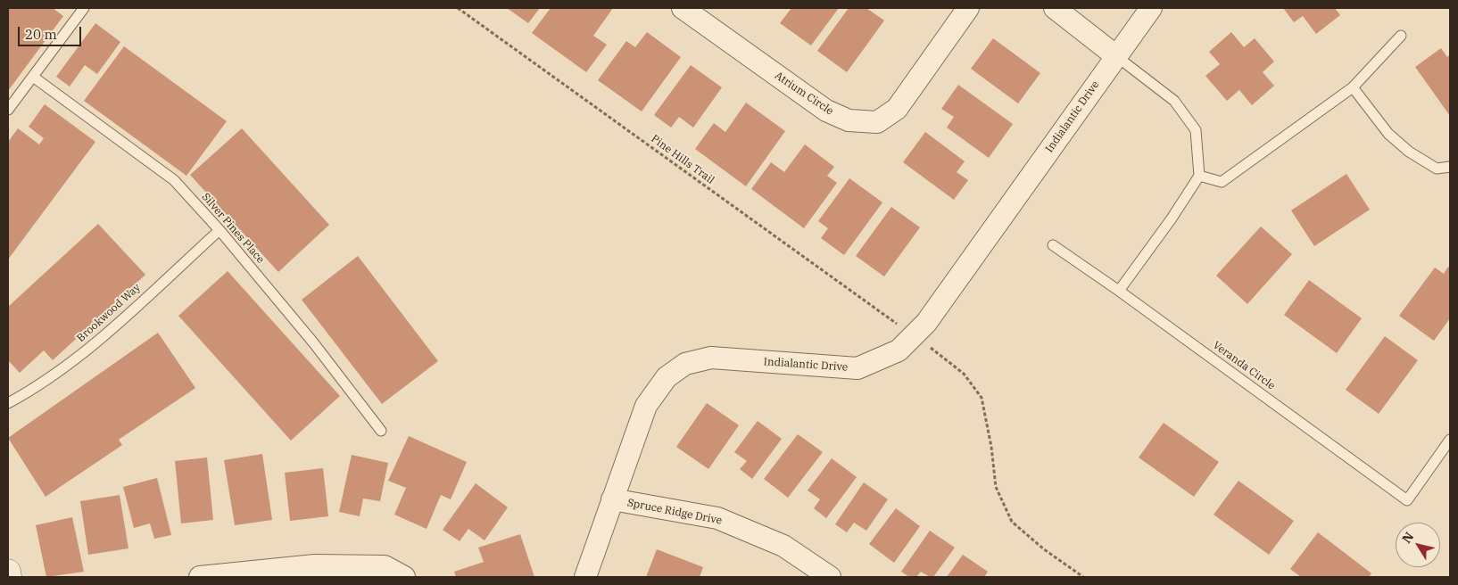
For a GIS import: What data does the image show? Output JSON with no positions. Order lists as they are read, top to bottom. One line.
{"streets":{"street":["Atrium Circle","Indialantic Drive","Spruce Ridge Drive"],"lane":["Silver Pines Place","Brookwood Way","Veranda Circle"],"path":["Pine Hills Trail"]},"crossings":[["Indialantic Drive","Spruce Ridge Drive"],["Silver Pines Place","Brookwood Way"]],"scale_bar":"20 m","north":"top left"}
